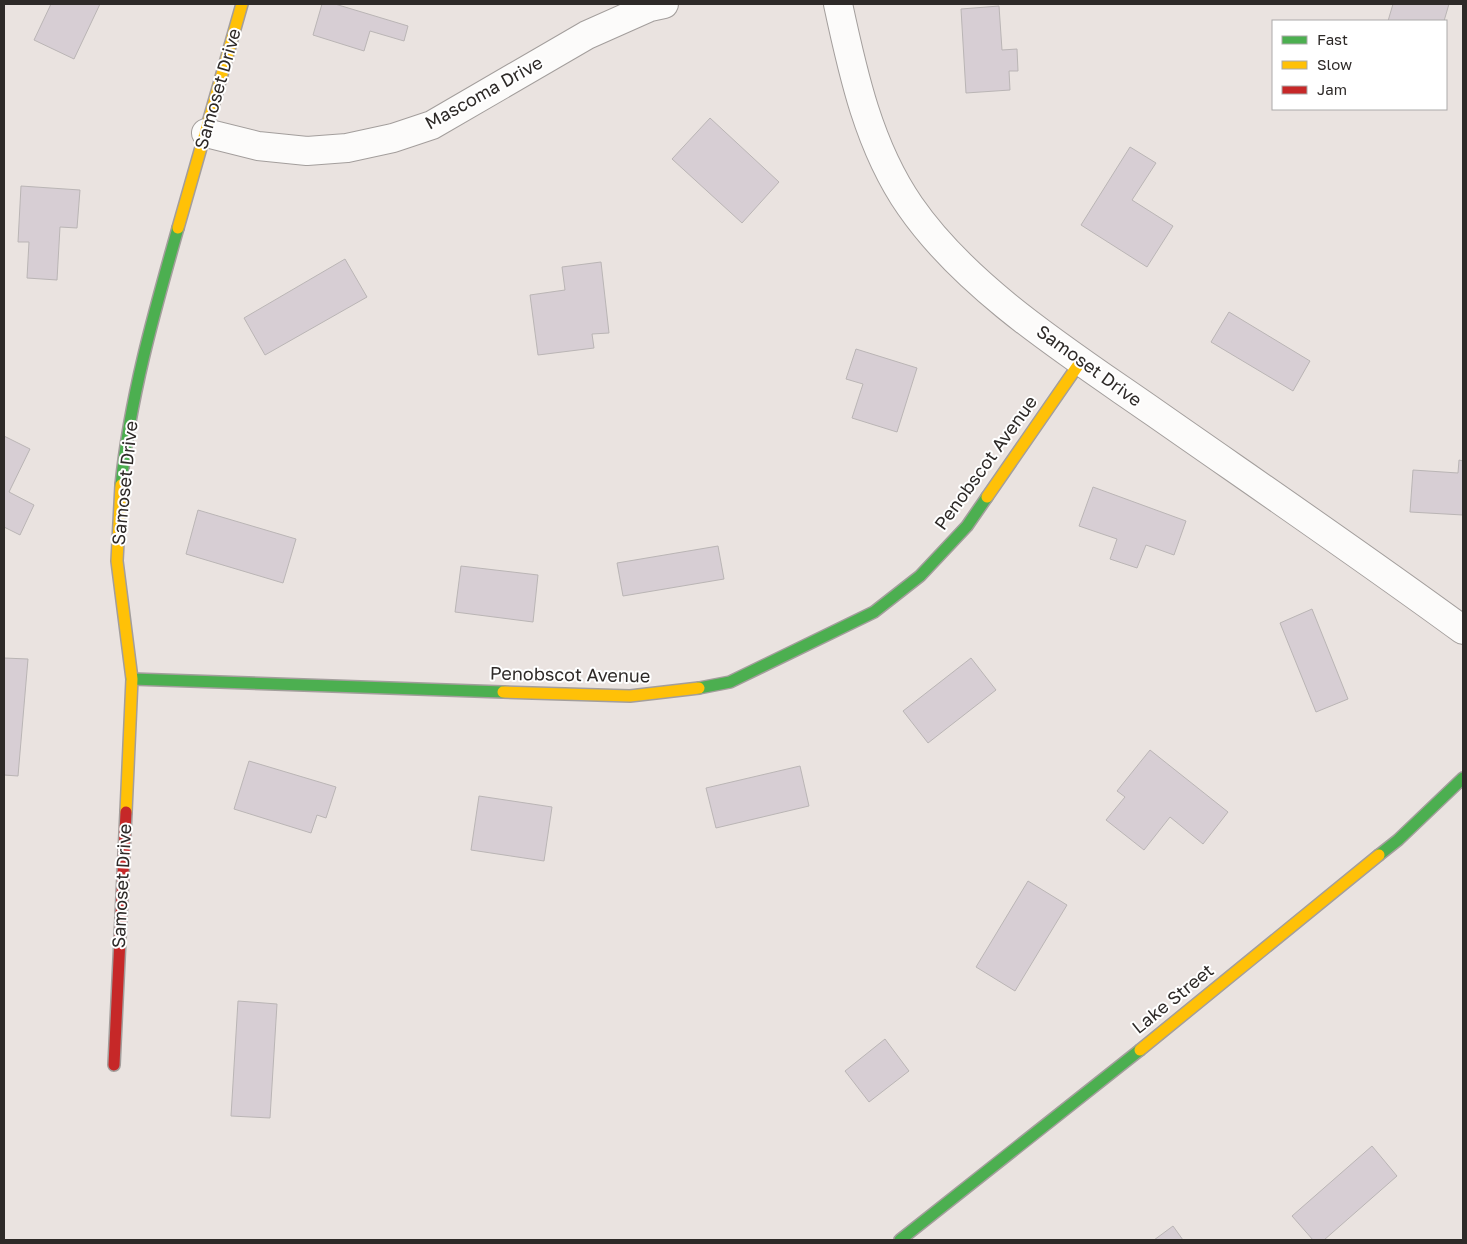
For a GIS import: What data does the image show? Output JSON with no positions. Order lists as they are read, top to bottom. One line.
{"streets":{"street":["Samoset Drive","Mascoma Drive","Penobscot Avenue","Lake Street"]},"crossings":[["Samoset Drive","Mascoma Drive"],["Samoset Drive","Penobscot Avenue"]],"legend":["Fast","Slow","Jam"]}
